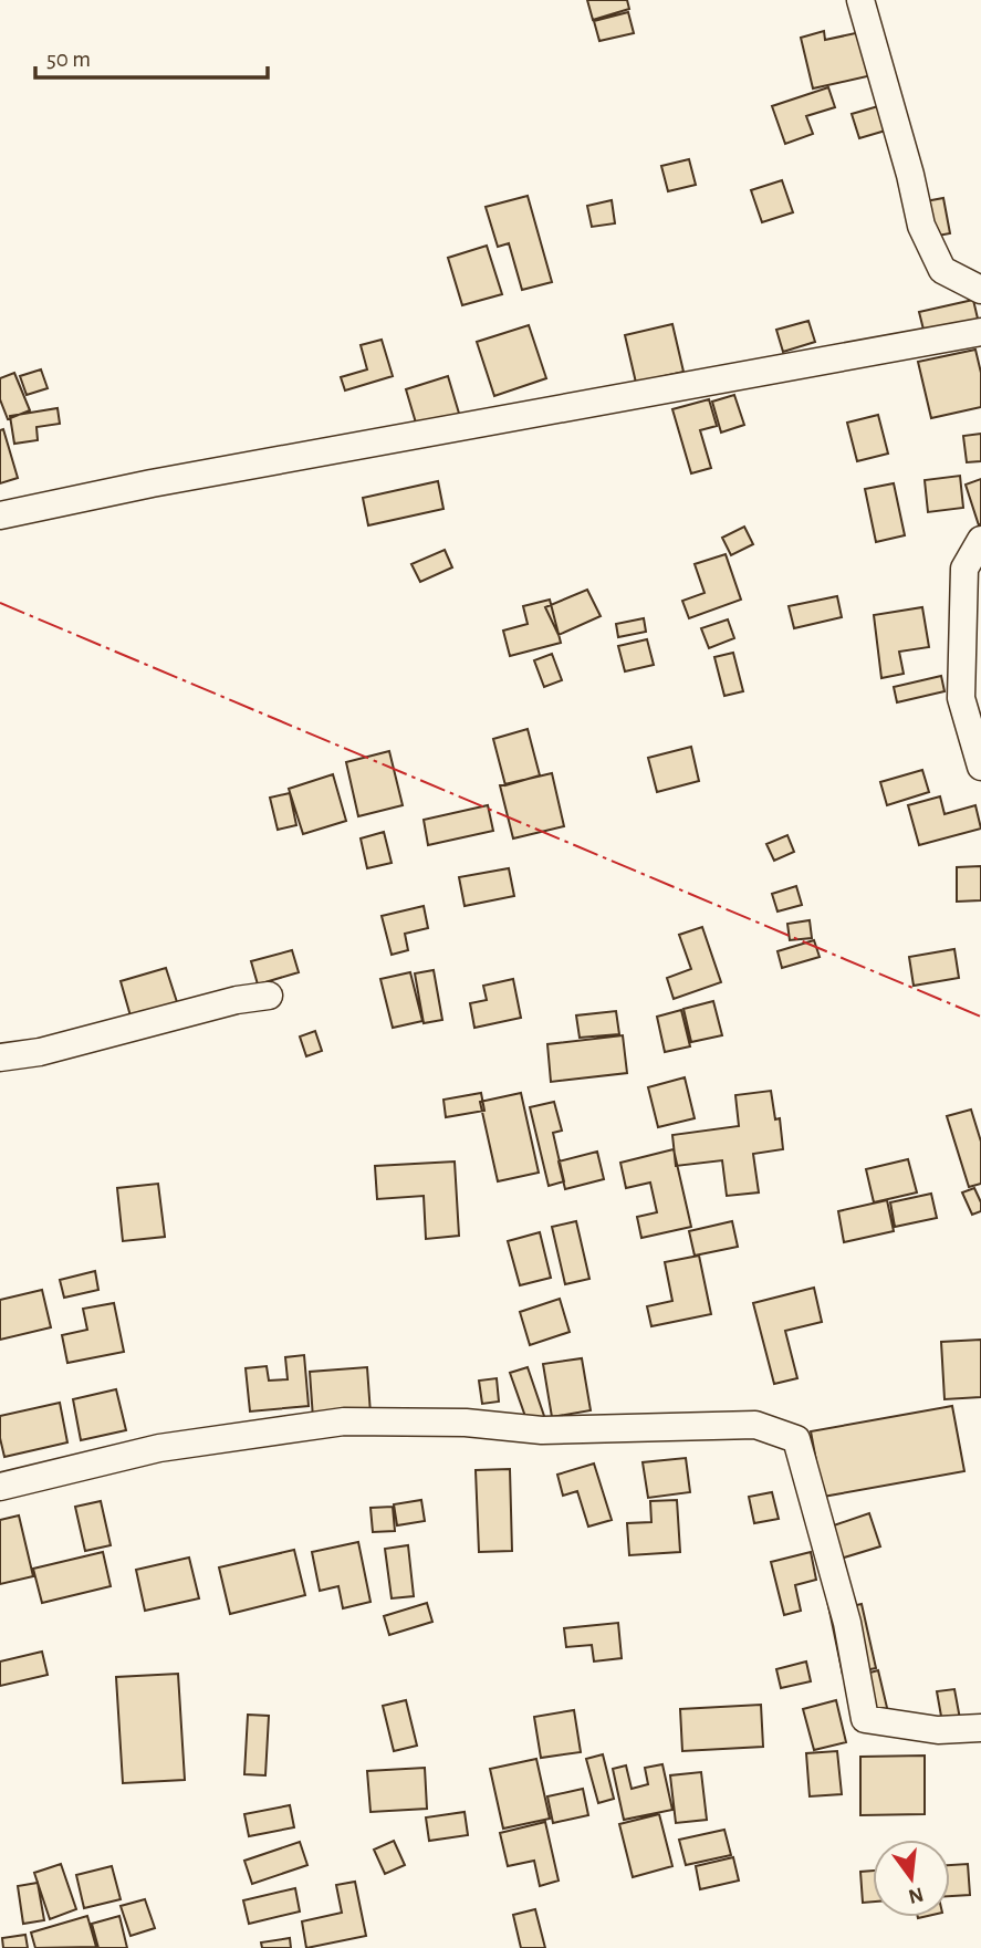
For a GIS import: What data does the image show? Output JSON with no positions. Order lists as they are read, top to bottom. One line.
{"scale_bar":"50 m","north":"bottom"}
